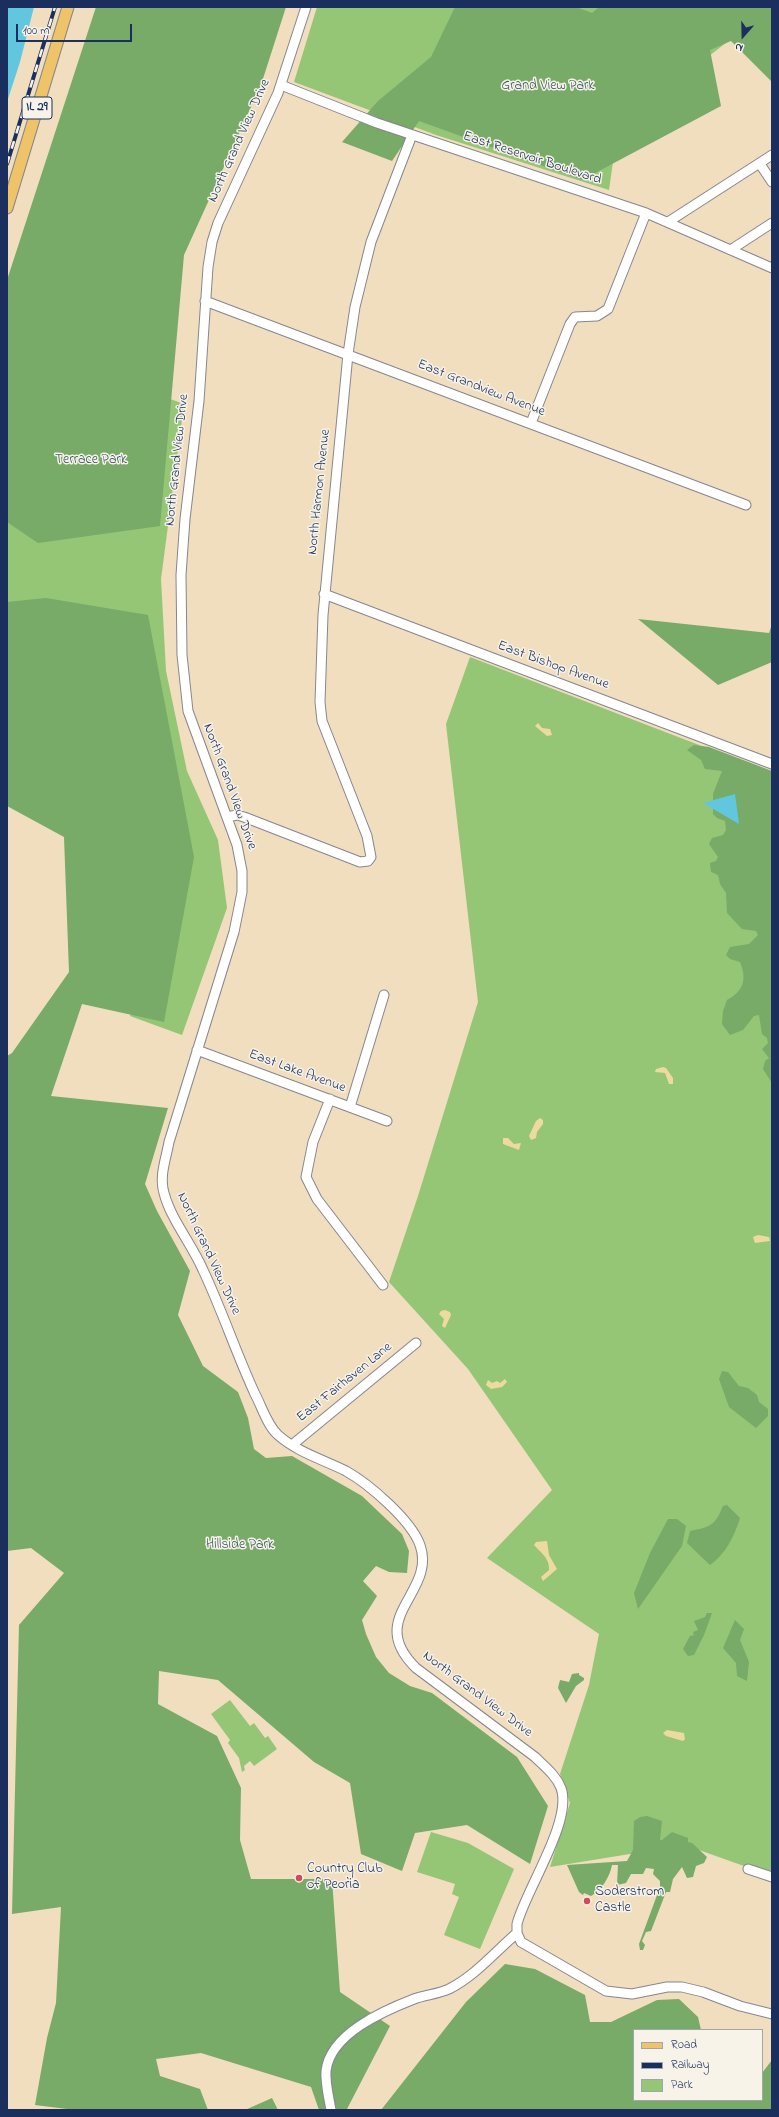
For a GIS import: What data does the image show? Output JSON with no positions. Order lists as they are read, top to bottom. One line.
{"streets":{"main road":["IL 29"],"street":["North Grand View Drive","East Reservoir Boulevard","East Grandview Avenue","North Harmon Avenue","East Bishop Avenue","East Lake Avenue","East Fairhaven Lane"]},"crossings":[["North Grand View Drive","East Reservoir Boulevard"],["North Grand View Drive","East Grandview Avenue"],["North Grand View Drive","North Harmon Avenue"],["North Grand View Drive","East Lake Avenue"],["North Grand View Drive","East Fairhaven Lane"],["East Reservoir Boulevard","North Harmon Avenue"],["East Grandview Avenue","North Harmon Avenue"],["North Harmon Avenue","East Bishop Avenue"]],"parks":["Grand View Park","Terrace Park","Hillside Park"],"places":["Country Club of Peoria","Soderstrom Castle"],"legend":["Road","Railway","Park"],"scale_bar":"100 m","north":"bottom"}
